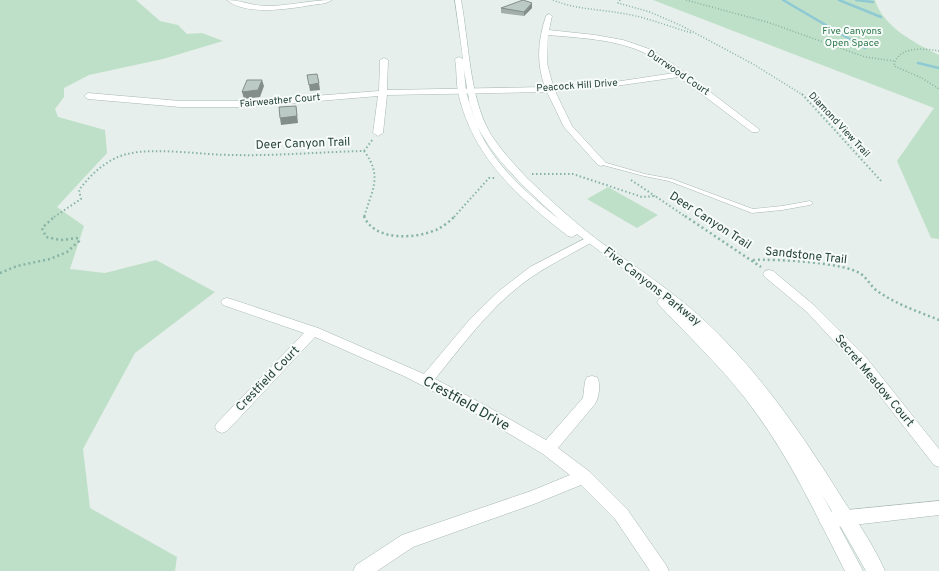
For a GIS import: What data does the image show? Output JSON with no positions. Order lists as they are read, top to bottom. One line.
{"streets":{"street":["Durrwood Court","Peacock Hill Drive","Fairweather Court","Five Canyons Parkway","Crestfield Court","Secret Meadow Court","Crestfield Drive"],"path":["Diamond View Trail","Deer Canyon Trail","Sandstone Trail"]},"crossings":[["Durrwood Court","Peacock Hill Drive"],["Peacock Hill Drive","Fairweather Court"],["Peacock Hill Drive","Five Canyons Parkway"],["Fairweather Court","Five Canyons Parkway"],["Deer Canyon Trail","Sandstone Trail"],["Deer Canyon Trail","Five Canyons Parkway"],["Deer Canyon Trail","Secret Meadow Court"],["Crestfield Court","Crestfield Drive"]],"parks":["Five Canyons Open Space"]}
